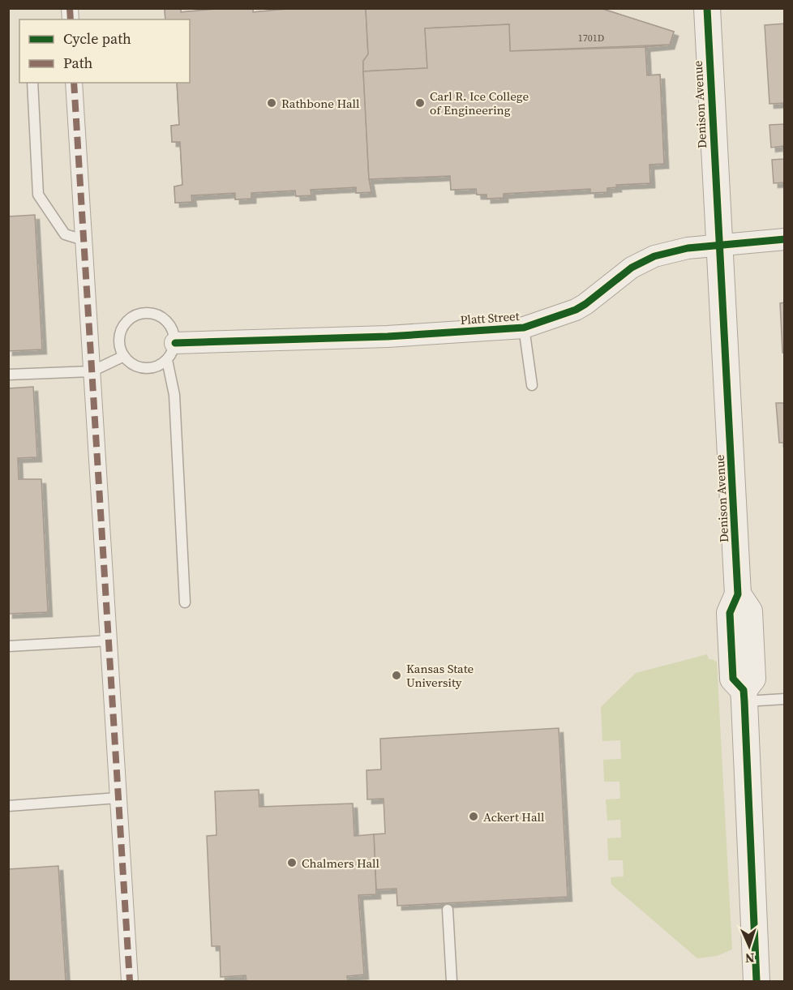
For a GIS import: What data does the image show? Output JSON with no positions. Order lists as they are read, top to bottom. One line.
{"streets":{"street":["Denison Avenue","Platt Street"]},"crossings":[["Denison Avenue","Platt Street"]],"places":["Rathbone Hall","Carl R. Ice College of Engineering","Kansas State University","Ackert Hall","Chalmers Hall"],"house_numbers":["1701D"],"legend":["Cycle path","Path"],"north":"bottom"}
